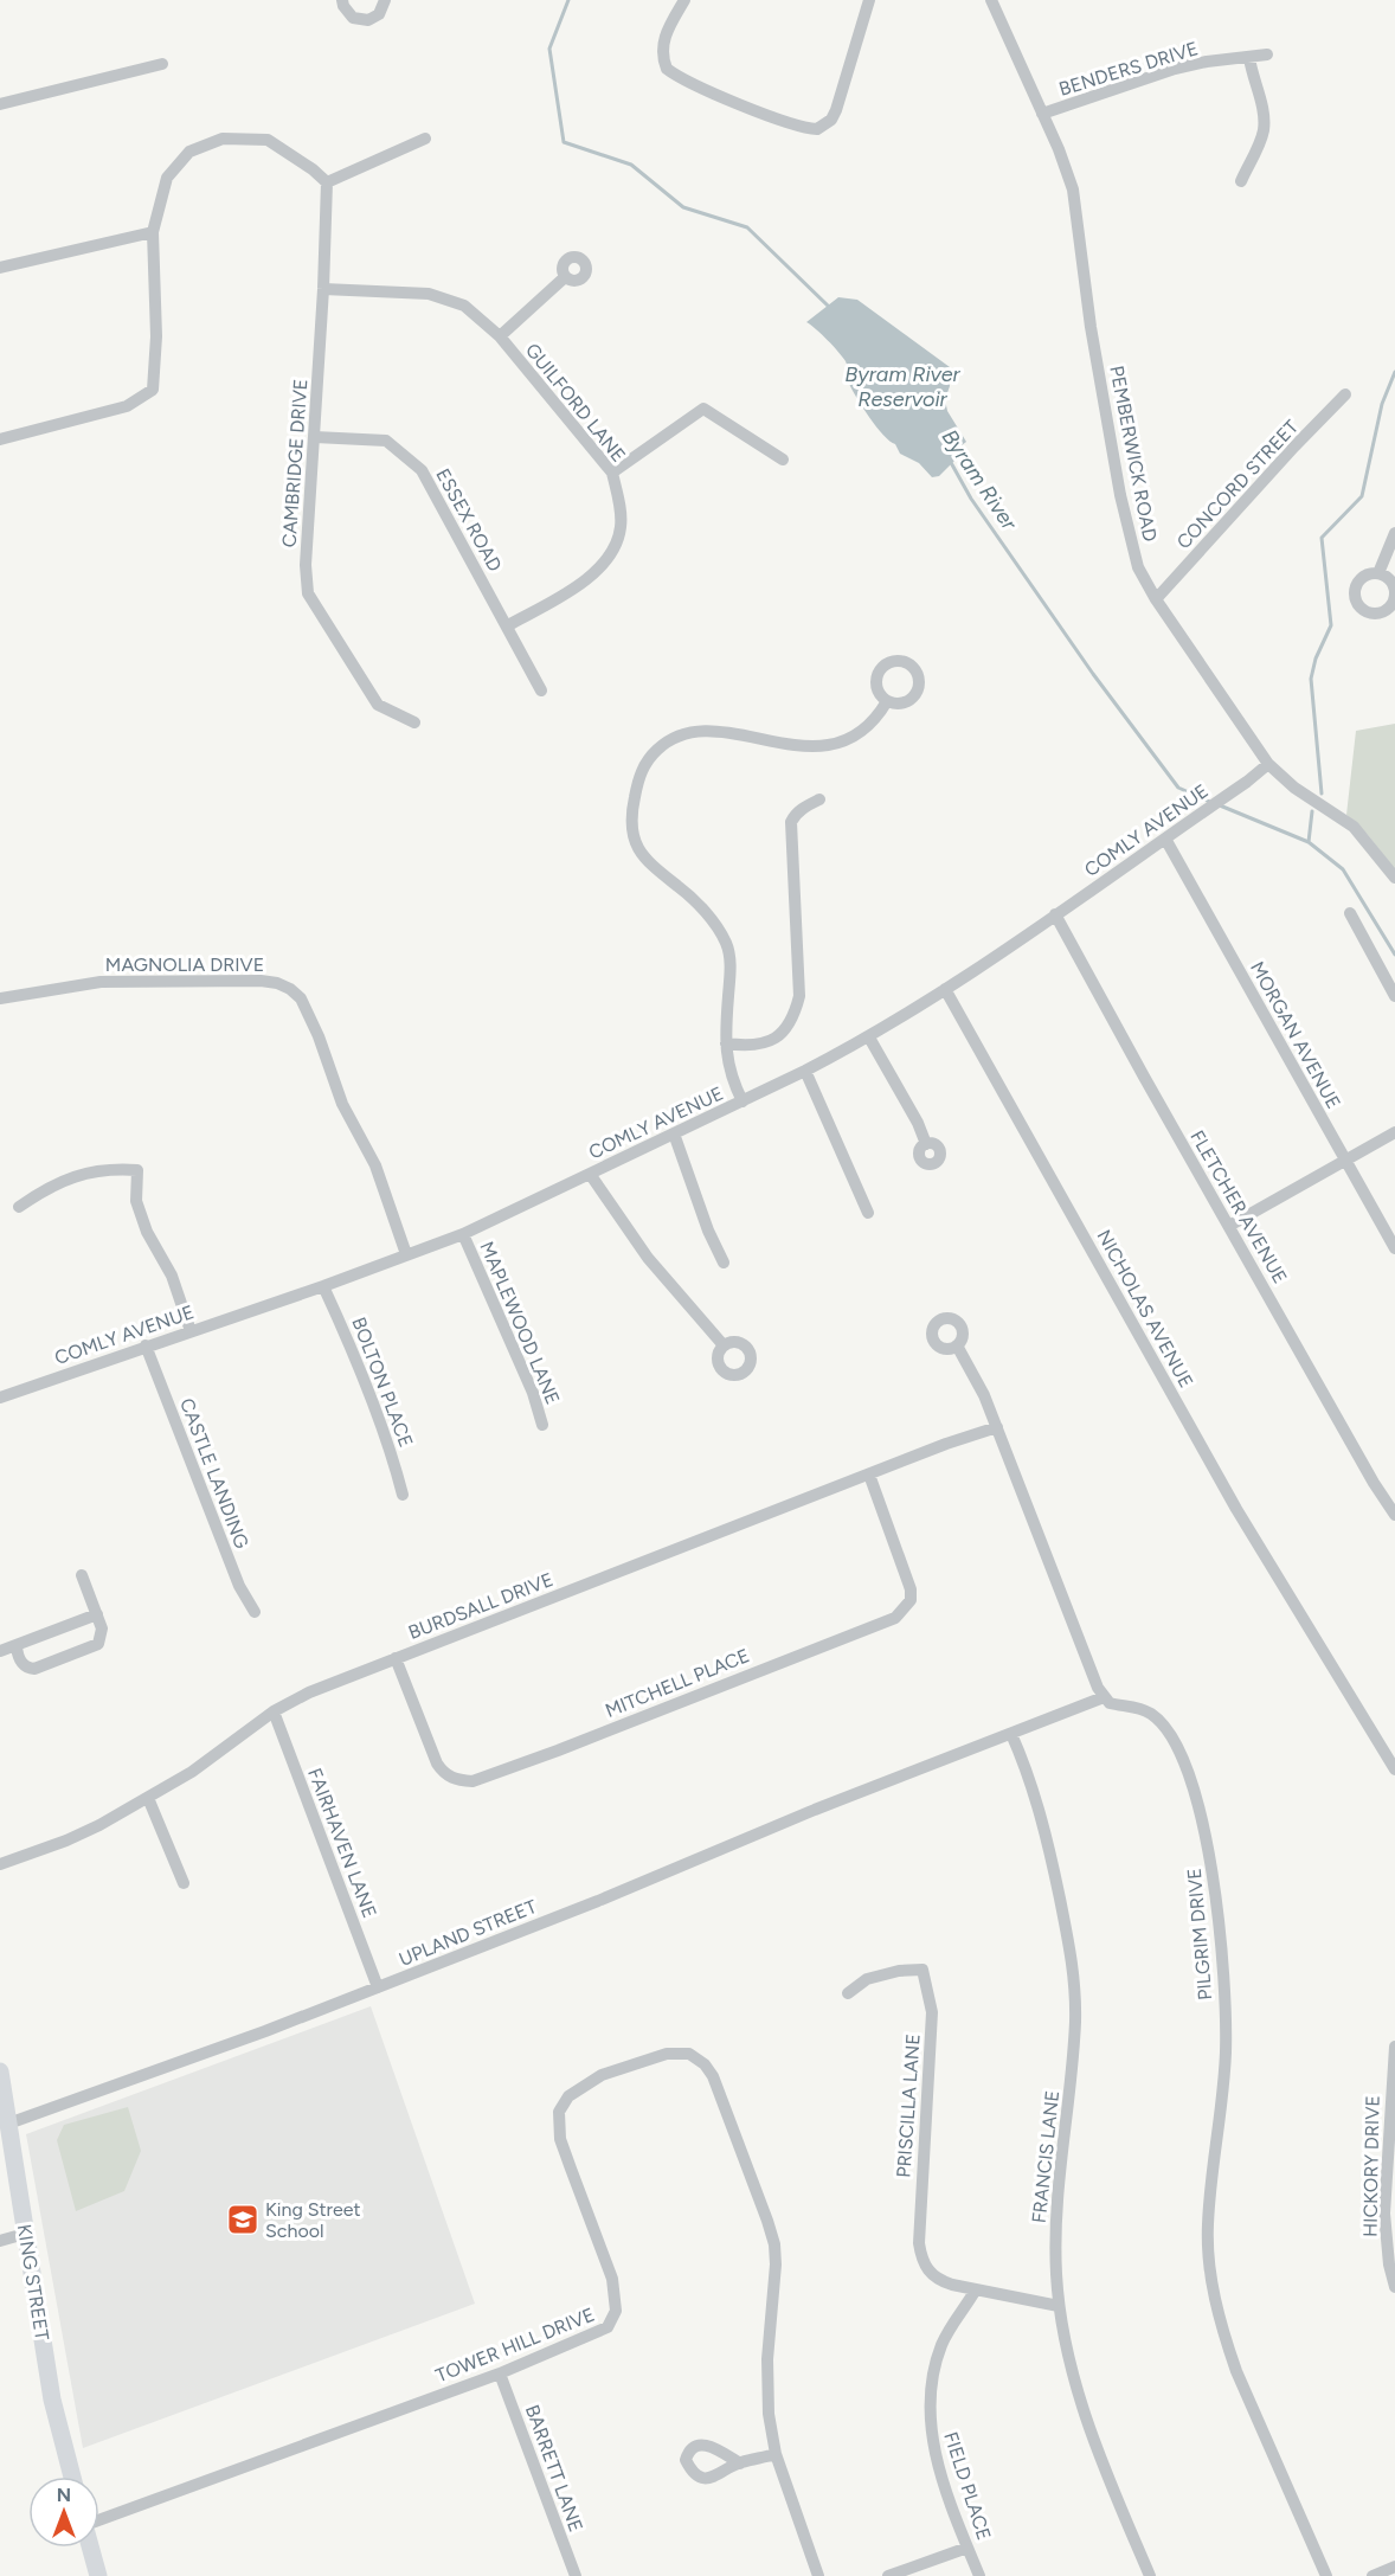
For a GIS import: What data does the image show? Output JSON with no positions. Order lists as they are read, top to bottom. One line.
{"streets":{"main road":["KING STREET"],"street":["BENDERS DRIVE","GUILFORD LANE","PEMBERWICK ROAD","CAMBRIDGE DRIVE","CONCORD STREET","ESSEX ROAD","COMLY AVENUE","MAGNOLIA DRIVE","MORGAN AVENUE","FLETCHER AVENUE","NICHOLAS AVENUE","MAPLEWOOD LANE","BOLTON PLACE","CASTLE LANDING","BURDSALL DRIVE","MITCHELL PLACE","FAIRHAVEN LANE","UPLAND STREET","PILGRIM DRIVE","PRISCILLA LANE","FRANCIS LANE","HICKORY DRIVE","TOWER HILL DRIVE","BARRETT LANE","FIELD PLACE"]},"crossings":[["BENDERS DRIVE","PEMBERWICK ROAD"],["GUILFORD LANE","CAMBRIDGE DRIVE"],["GUILFORD LANE","ESSEX ROAD"],["PEMBERWICK ROAD","CONCORD STREET"],["PEMBERWICK ROAD","COMLY AVENUE"],["CAMBRIDGE DRIVE","ESSEX ROAD"],["COMLY AVENUE","MAGNOLIA DRIVE"],["COMLY AVENUE","MORGAN AVENUE"],["COMLY AVENUE","FLETCHER AVENUE"],["COMLY AVENUE","NICHOLAS AVENUE"],["COMLY AVENUE","MAPLEWOOD LANE"],["COMLY AVENUE","BOLTON PLACE"],["COMLY AVENUE","CASTLE LANDING"],["BURDSALL DRIVE","MITCHELL PLACE"],["BURDSALL DRIVE","FAIRHAVEN LANE"],["FAIRHAVEN LANE","UPLAND STREET"],["UPLAND STREET","PILGRIM DRIVE"],["UPLAND STREET","FRANCIS LANE"],["UPLAND STREET","KING STREET"],["PRISCILLA LANE","FIELD PLACE"],["TOWER HILL DRIVE","BARRETT LANE"]],"water":["Byram River Reservoir","Byram River"],"places":{"school or university":["King Street School"]},"north":"top"}
